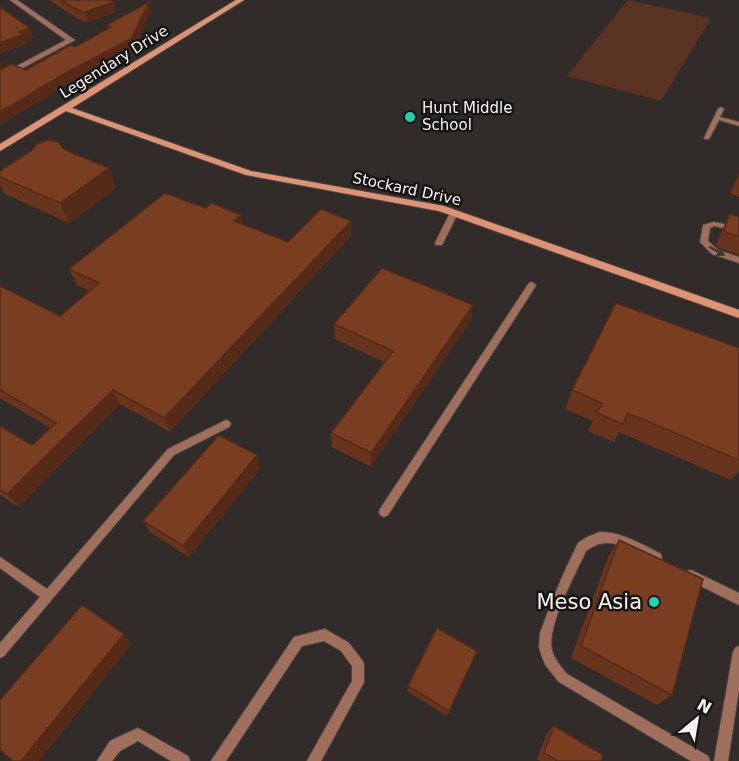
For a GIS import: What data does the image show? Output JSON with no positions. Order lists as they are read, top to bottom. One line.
{"streets":{"street":["Legendary Drive","Stockard Drive"]},"crossings":[["Legendary Drive","Stockard Drive"]],"places":["Hunt Middle School","Meso Asia"],"north":"top right"}
